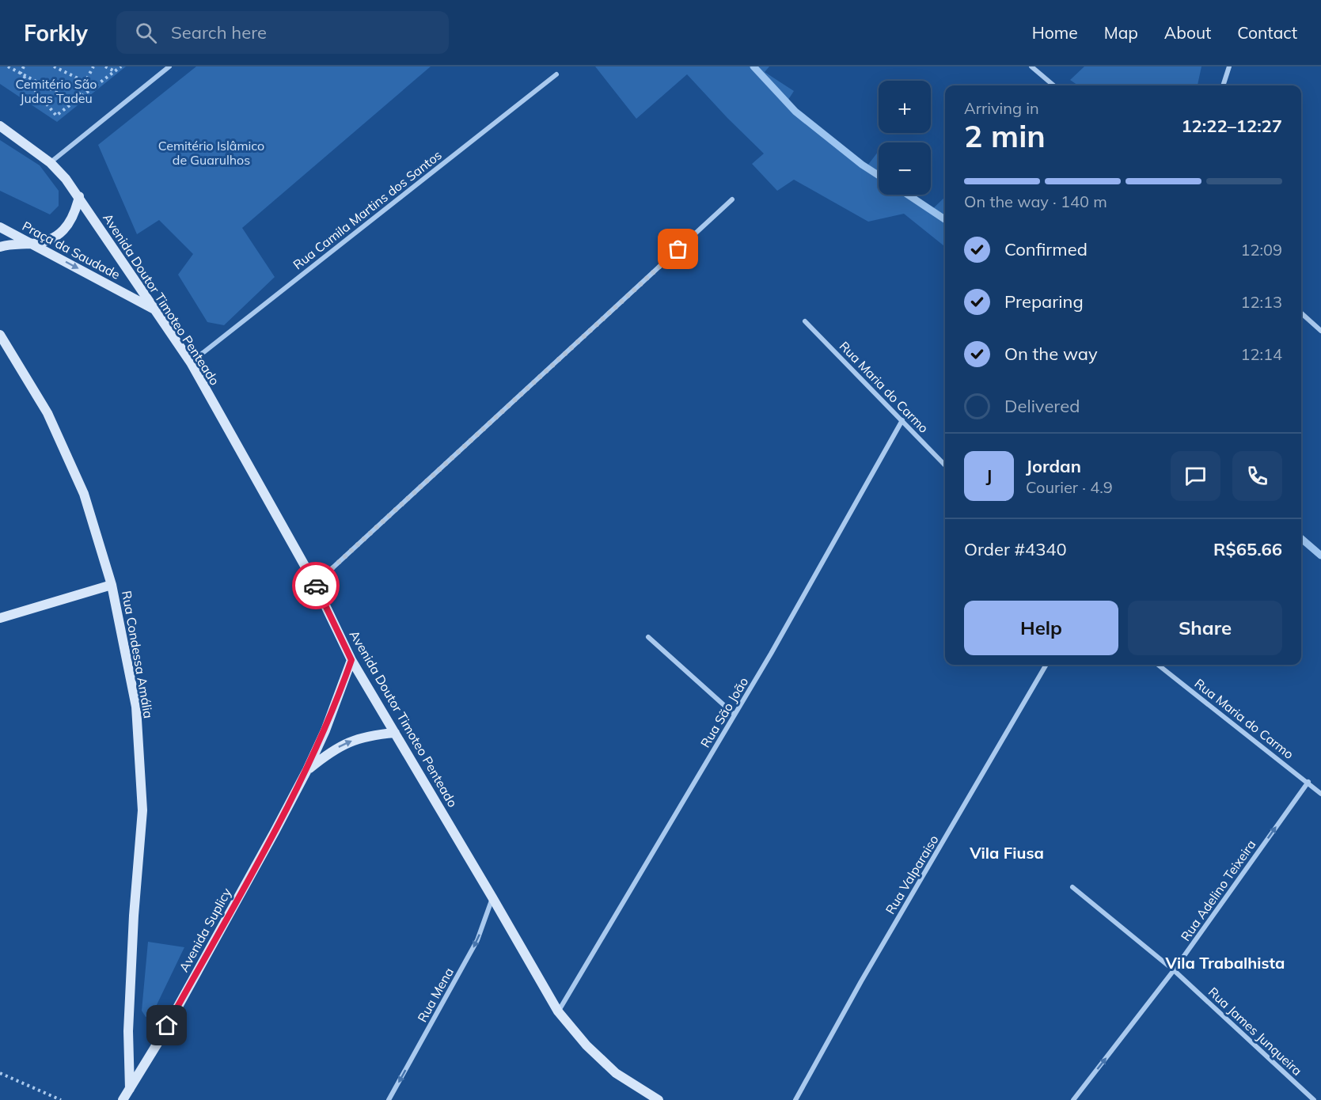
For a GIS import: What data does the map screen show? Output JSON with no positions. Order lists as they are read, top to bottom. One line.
{"streets":{"street":["Rua Camila Martins dos Santos","Praça da Saudade","Avenida Doutor Timoteo Penteado","Rua Maria do Carmo","Rua Condessa Amália","Rua São João","Rua Valparaiso","Rua Adelino Teixeira","Avenida Suplicy","Rua Mena","Rua James Junqueira"]},"crossings":[["Rua Camila Martins dos Santos","Avenida Doutor Timoteo Penteado"],["Praça da Saudade","Avenida Doutor Timoteo Penteado"],["Avenida Doutor Timoteo Penteado","Rua São João"],["Avenida Doutor Timoteo Penteado","Avenida Suplicy"],["Avenida Doutor Timoteo Penteado","Rua Mena"],["Rua Maria do Carmo","Rua São João"],["Rua Maria do Carmo","Rua Adelino Teixeira"],["Rua Condessa Amália","Avenida Suplicy"],["Rua Adelino Teixeira","Rua James Junqueira"]],"one_way":["Praça da Saudade","Rua Adelino Teixeira","Rua Mena"],"districts":["Vila Fiusa","Vila Trabalhista"],"parks":["Cemitério São Judas Tadeu","Cemitério Islâmico de Guarulhos"],"page":{"header":"Forkly","search":"Search here","nav":["Home","Map","About","Contact"],"map_buttons":["+","−"],"heading":["2 min","Arriving in","12:22–12:27"],"panel":["Jordan","Courier · 4.9","Order #4340","R$65.66"],"bar":"On the way · 140 m","list":[["Confirmed","12:09"],["Preparing","12:13"],["On the way","12:14"],"Delivered"],"round":"J","buttons":["Help","Share"]}}
